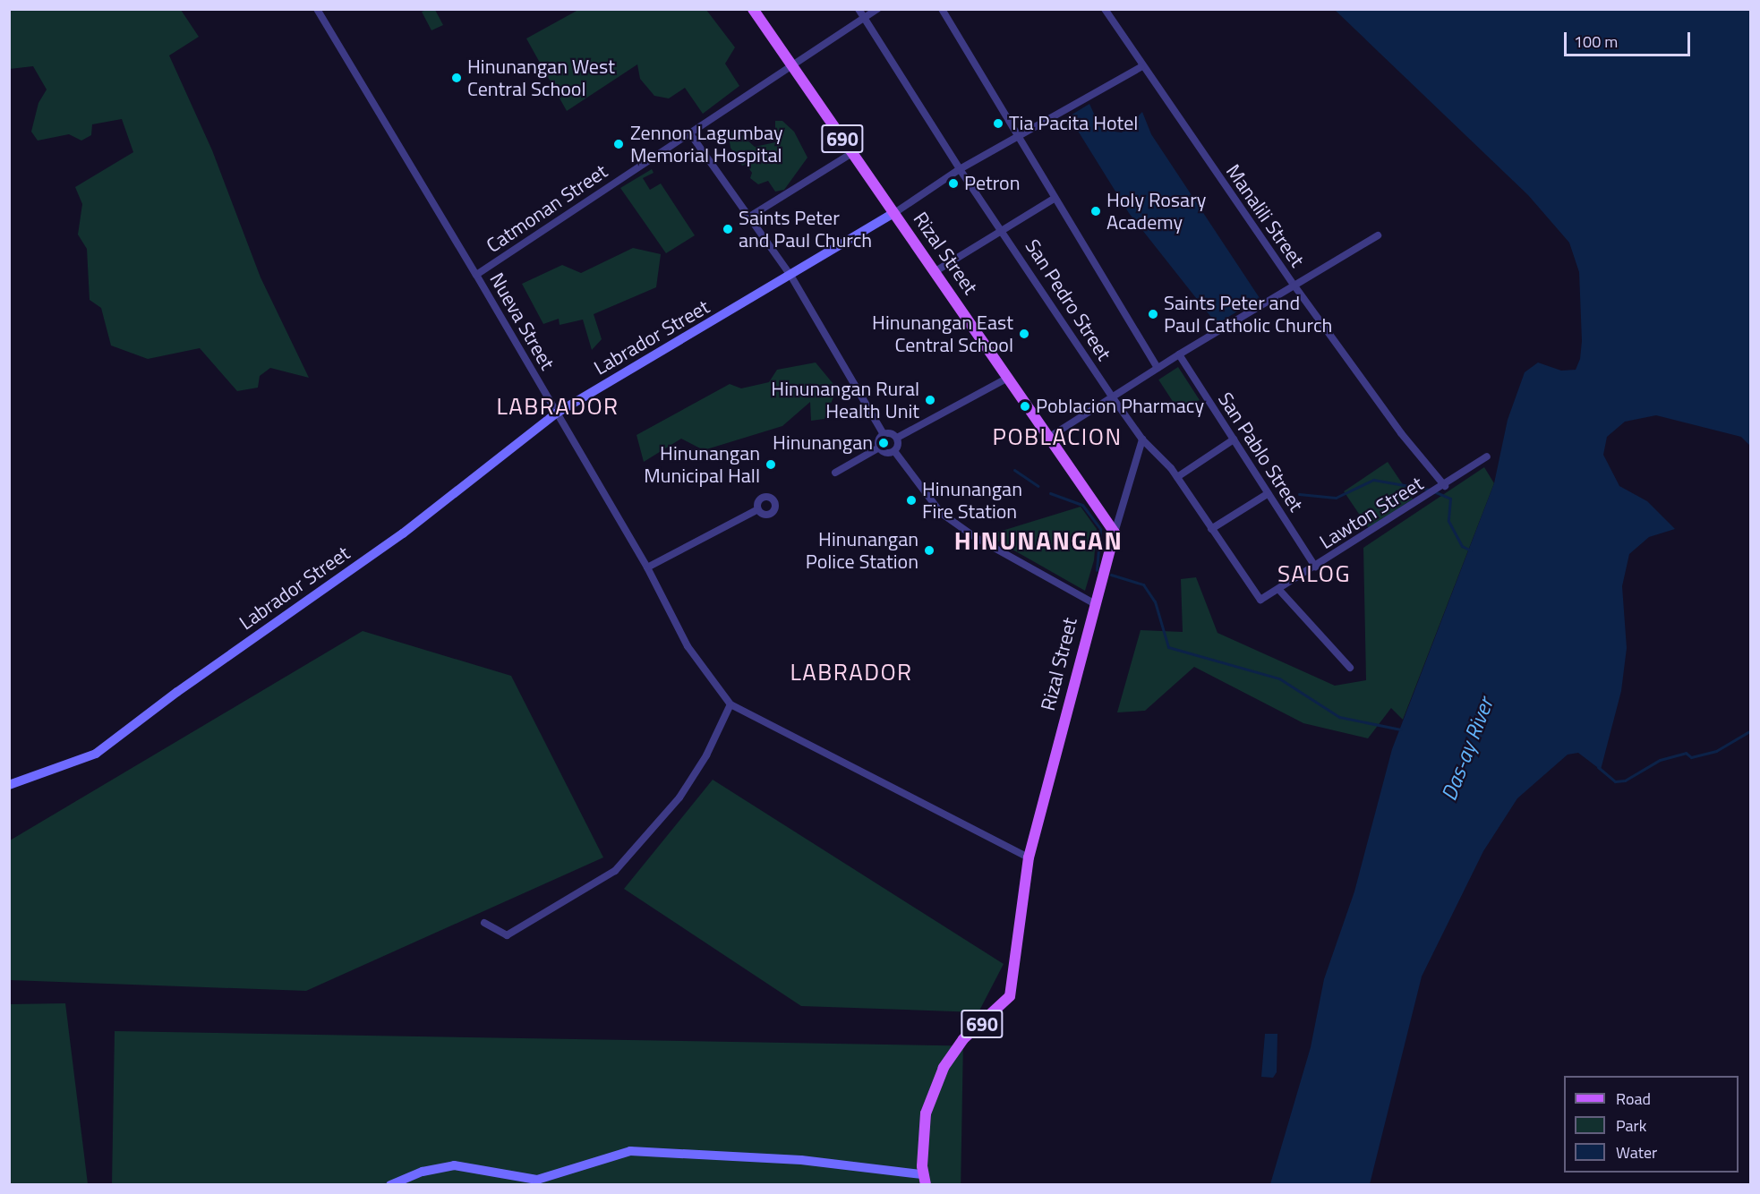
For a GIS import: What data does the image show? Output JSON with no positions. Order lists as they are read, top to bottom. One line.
{"streets":{"main road":["690","Rizal Street"],"street":["Catmonan Street","Manalili Street","San Pedro Street","Nueva Street","Labrador Street","San Pablo Street","Lawton Street"]},"crossings":[["690","Catmonan Street"],["690","Rizal Street"],["Catmonan Street","Rizal Street"],["Catmonan Street","San Pedro Street"],["Catmonan Street","Nueva Street"],["Manalili Street","Labrador Street"],["Manalili Street","Lawton Street"],["Rizal Street","Labrador Street"],["San Pedro Street","Labrador Street"],["San Pedro Street","Lawton Street"],["Nueva Street","Labrador Street"],["San Pablo Street","Lawton Street"]],"districts":["LABRADOR","POBLACION","HINUNANGAN","SALOG","LABRADOR"],"water":["Das-ay River"],"places":["Hinunangan West Central School","Tia Pacita Hotel","Zennon Lagumbay Memorial Hospital","Petron","Holy Rosary Academy","Saints Peter and Paul Church","Saints Peter and Paul Catholic Church","Hinunangan East Central School","Hinunangan Rural Health Unit","Poblacion Pharmacy","Hinunangan","Hinunangan Municipal Hall","Hinunangan Fire Station","Hinunangan Police Station"],"legend":["Road","Park","Water"],"scale_bar":"100 m"}
